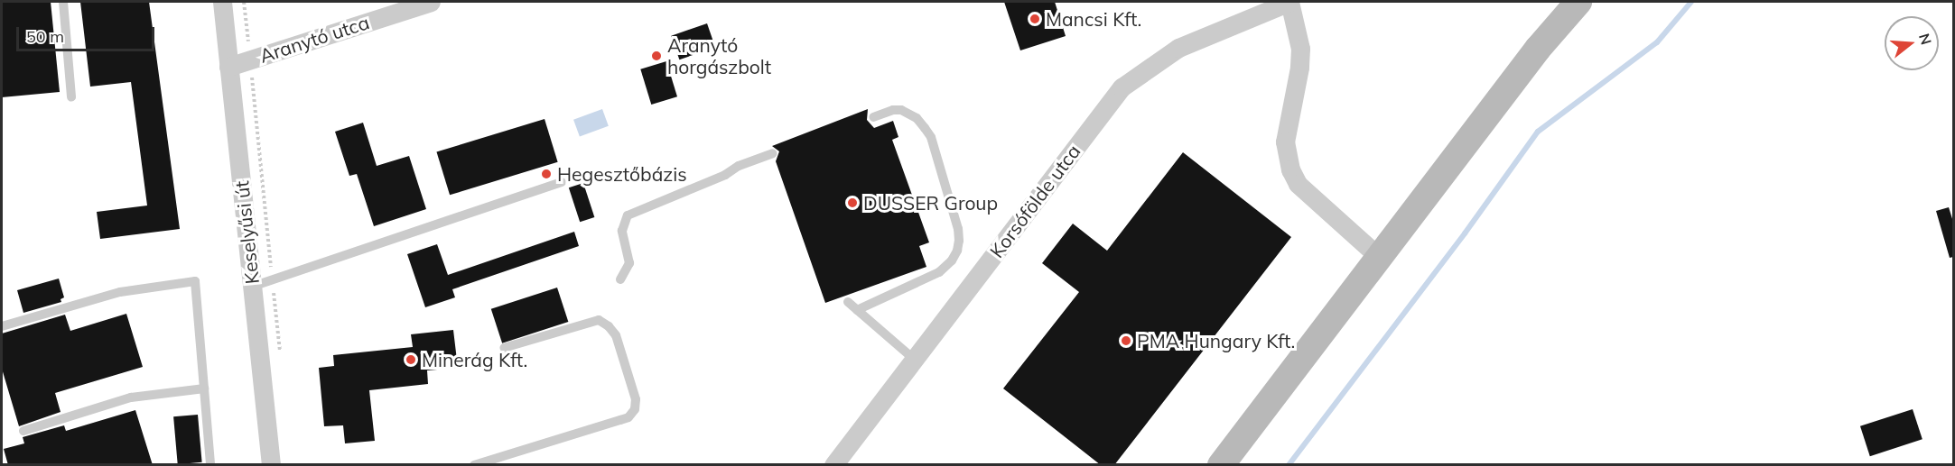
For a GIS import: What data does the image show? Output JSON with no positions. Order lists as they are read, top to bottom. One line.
{"streets":{"street":["Aranytó utca","Korsófölde utca","Keselyűsi út"]},"crossings":[["Aranytó utca","Keselyűsi út"]],"places":["Mancsi Kft.","Aranytó horgászbolt","Hegesztőbázis","DUSSER Group","PMA Hungary Kft.","Minerág Kft."],"scale_bar":"50 m","north":"right"}
